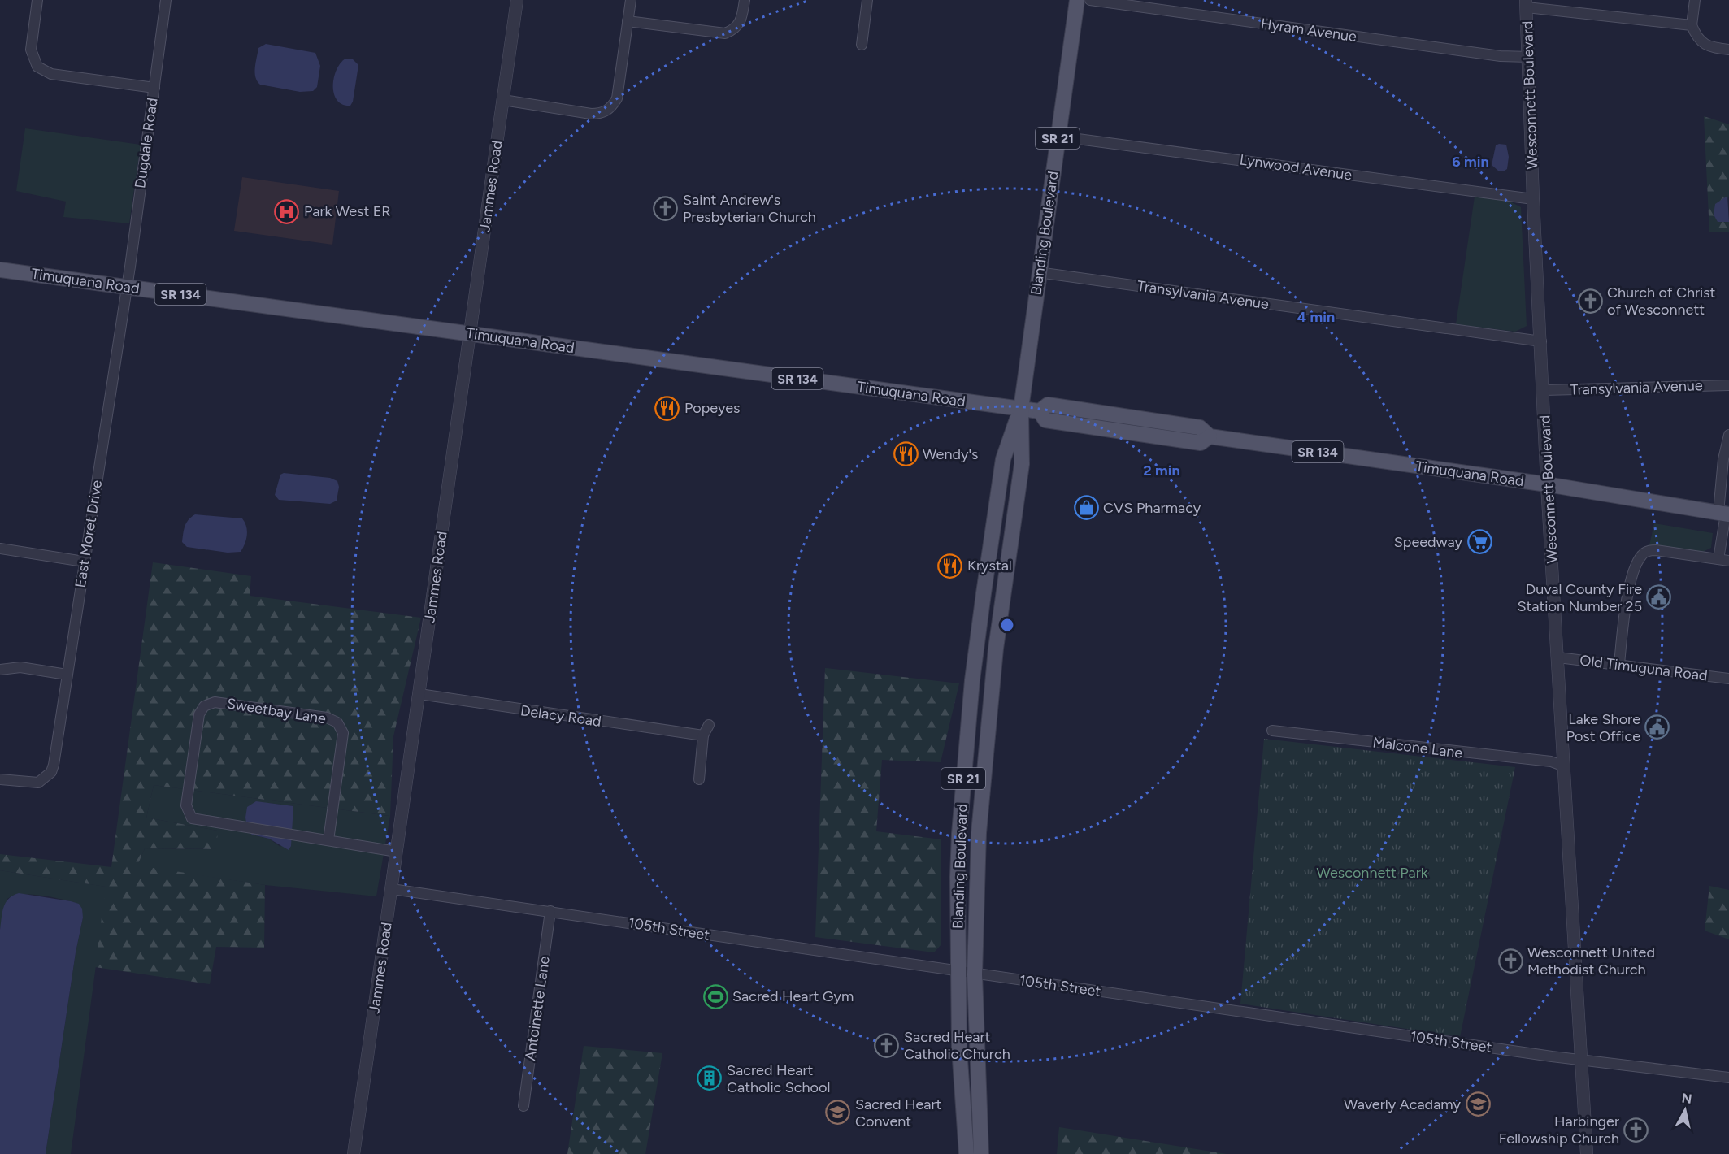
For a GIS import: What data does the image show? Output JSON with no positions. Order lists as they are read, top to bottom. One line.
{"streets":{"main road":["SR 21","Blanding Boulevard","Timuquana Road","SR 134"],"street":["Hyram Avenue","Wesconnett Boulevard","Dugdale Road","Lynwood Avenue","Jammes Road","Transylvania Avenue","East Moret Drive","Old Timuguna Road","Sweetbay Lane","Delacy Road","Malcone Lane","105th Street","Antoinette Lane"]},"crossings":[["Hyram Avenue","Wesconnett Boulevard"],["Wesconnett Boulevard","Lynwood Avenue"],["Wesconnett Boulevard","Timuquana Road"],["Wesconnett Boulevard","Transylvania Avenue"],["Wesconnett Boulevard","Old Timuguna Road"],["Wesconnett Boulevard","Malcone Lane"],["Wesconnett Boulevard","105th Street"],["Dugdale Road","Timuquana Road"],["Dugdale Road","East Moret Drive"],["Lynwood Avenue","Blanding Boulevard"],["Jammes Road","Timuquana Road"],["Jammes Road","Sweetbay Lane"],["Jammes Road","Delacy Road"],["Jammes Road","105th Street"],["Blanding Boulevard","Timuquana Road"],["Blanding Boulevard","Transylvania Avenue"],["Blanding Boulevard","105th Street"],["Timuquana Road","East Moret Drive"],["105th Street","Antoinette Lane"]],"parks":["Wesconnett Park"],"places":{"church":["Saint Andrew's Presbyterian Church","Church of Christ of Wesconnett","Wesconnett United Methodist Church","Sacred Heart Catholic Church","Harbinger Fellowship Church"],"hospital":["Park West ER"],"restaurant":["Popeyes","Wendy's","Krystal"],"shop":["CVS Pharmacy"],"supermarket":["Speedway"],"public building":["Duval County Fire Station Number 25","Lake Shore Post Office"],"sports":["Sacred Heart Gym"],"building":["Sacred Heart Catholic School"],"school or university":["Waverly Acadamy","Sacred Heart Convent"]},"north":"top","rings":["6 min","4 min","2 min"]}
